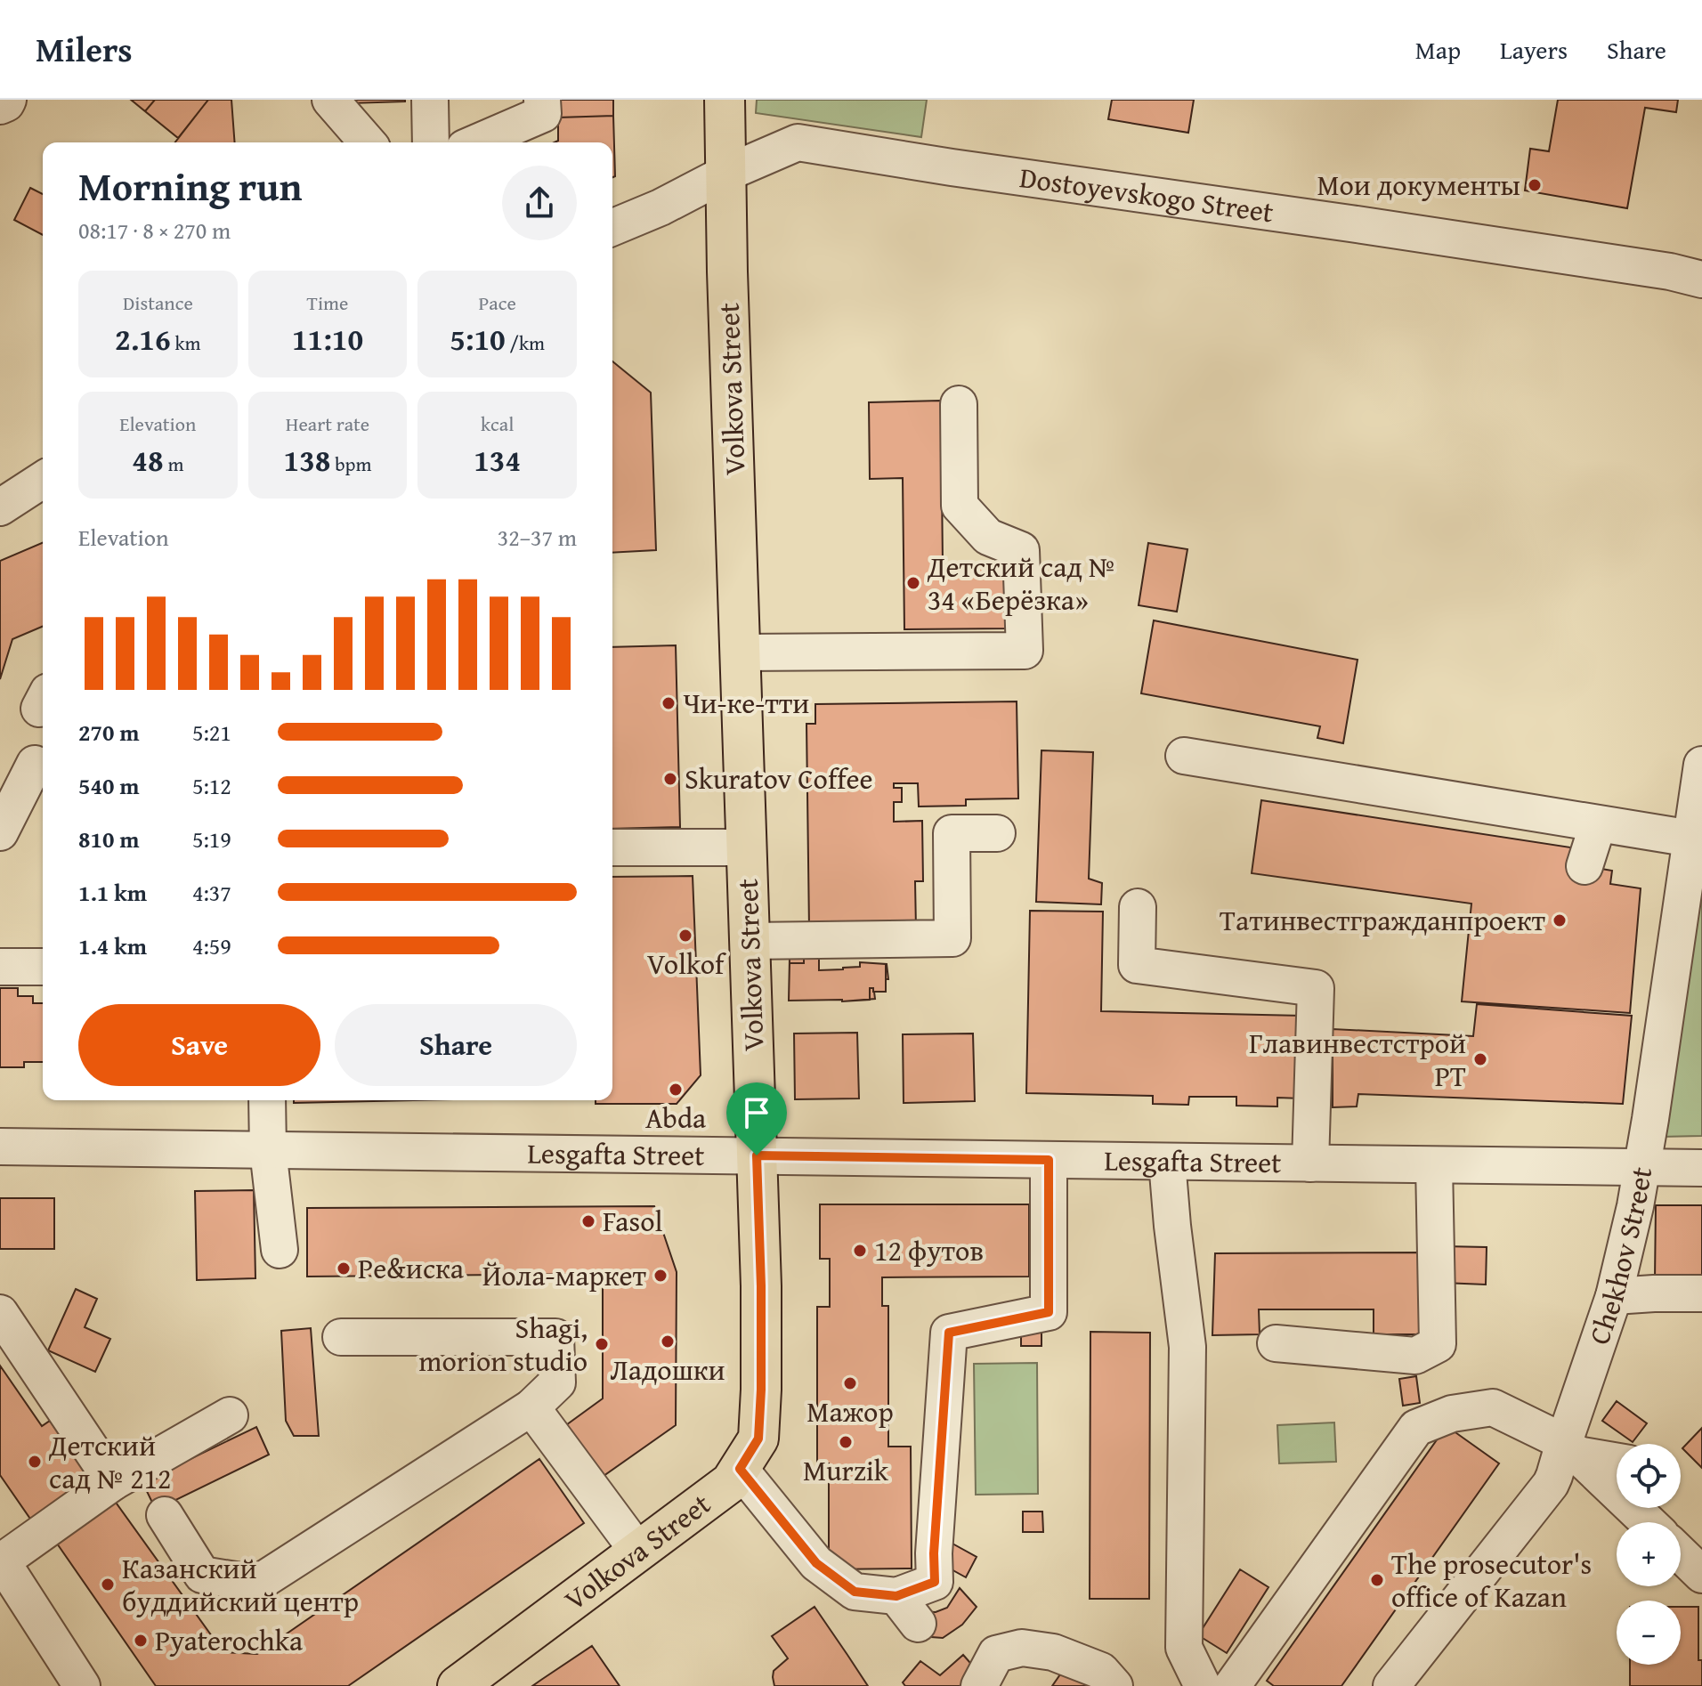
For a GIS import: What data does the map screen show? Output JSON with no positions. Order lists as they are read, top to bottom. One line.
{"streets":{"main road":["Volkova Street"],"street":["Dostoyevskogo Street","Lesgafta Street","Chekhov Street"]},"crossings":[["Dostoyevskogo Street","Volkova Street"],["Volkova Street","Lesgafta Street"],["Lesgafta Street","Chekhov Street"]],"places":["Мои документы","Детский сад № 34 «Берёзка»","Чи-ке-тти","Skuratov Coffee","Татинвестгражданпроект","Volkof","Главинвестстрой РТ","Abda","Fasol","12 футов","Ре&иска","Йола-маркет","Ладошки","Shagi, morion studio","Мажор","Murzik","Детский сад № 212","The prosecutor's office of Kazan","Казанский буддийский центр","Pyaterochka"],"page":{"header":"Milers","nav":["Map","Layers","Share"],"heading":["Morning run","08:17 · 8 × 270 m"],"stats":[["Distance","2.16 km"],["Time","11:10"],["Pace","5:10 /km"],["Elevation","48 m"],["Heart rate","138 bpm"],["kcal","134"]],"chart":["Elevation","32–37 m"],"list":[{"name":"270 m","note":"5:21"},{"name":"540 m","note":"5:12"},{"name":"810 m","note":"5:19"},{"name":"1.1 km","note":"4:37"},{"name":"1.4 km","note":"4:59"}],"buttons":["Save","Share"],"map_buttons":["+","−"]}}
